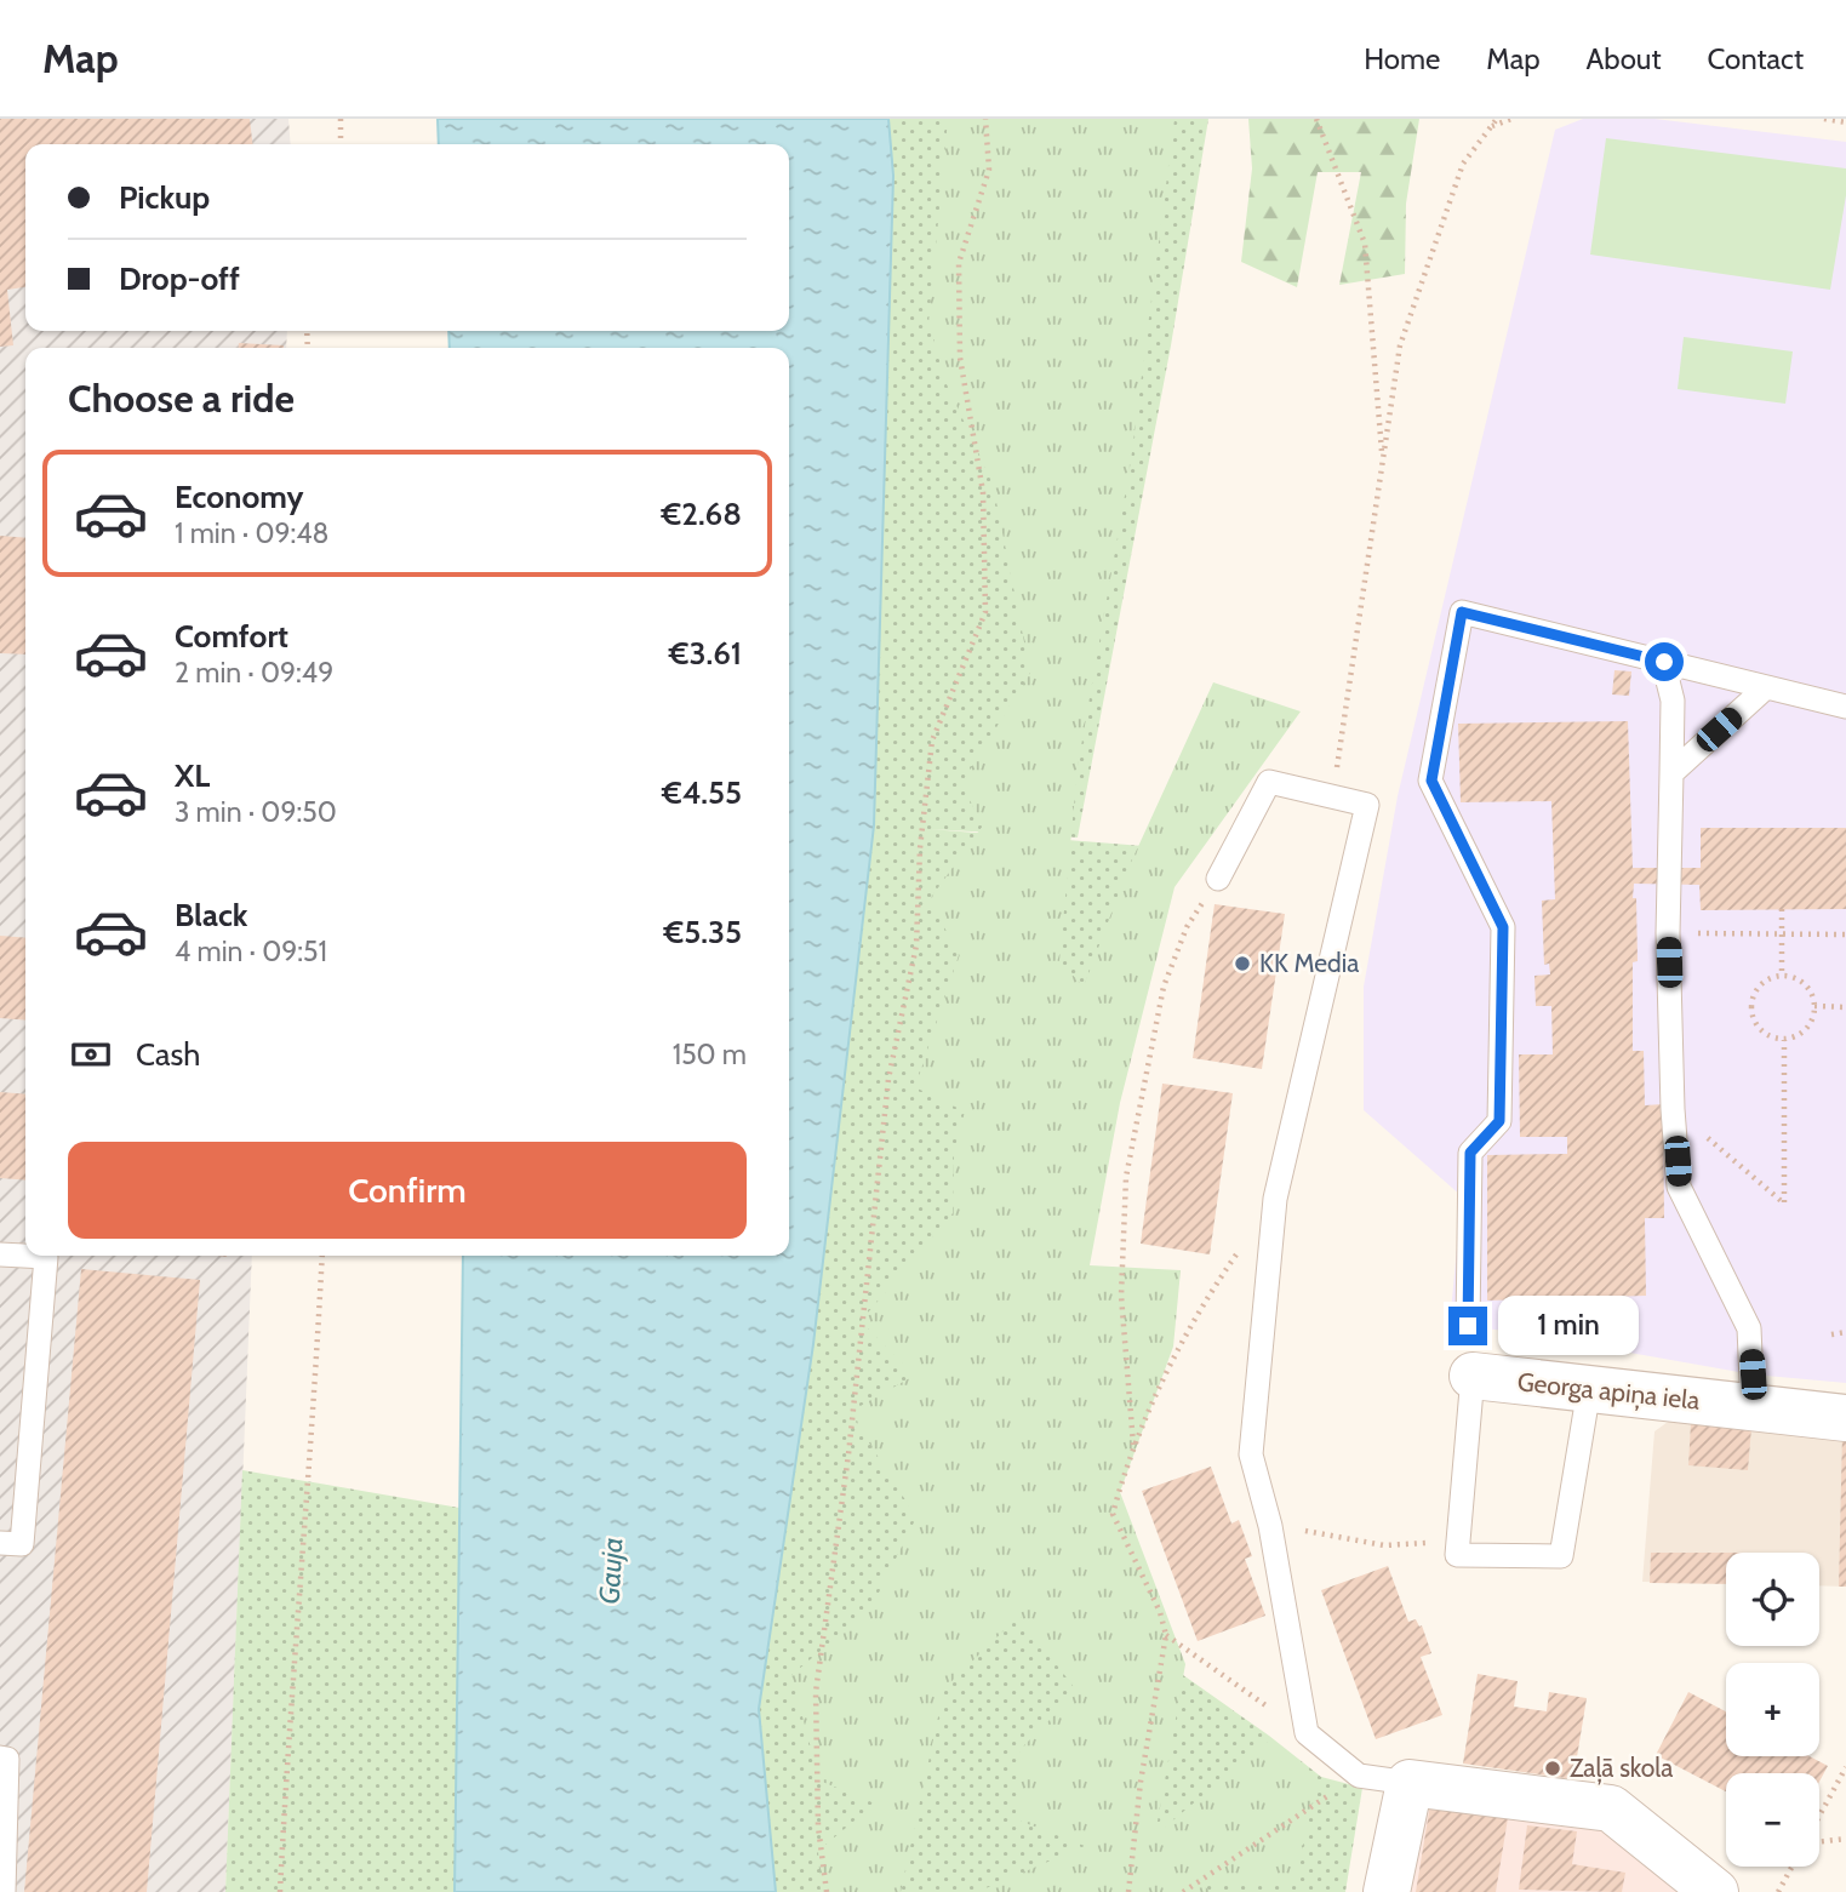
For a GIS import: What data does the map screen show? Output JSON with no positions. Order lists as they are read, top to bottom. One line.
{"streets":{"street":["Georga apiņa iela"]},"water":["Gauja"],"places":["KK Media","Zaļā skola"],"page":{"header":"Map","nav":["Home","Map","About","Contact"],"banner":["Pickup","Drop-off"],"heading":"Choose a ride","list":[{"name":"Economy","note":"1 min · 09:48","value":"€2.68"},{"name":"Comfort","note":"2 min · 09:49","value":"€3.61"},{"name":"XL","note":"3 min · 09:50","value":"€4.55"},{"name":"Black","note":"4 min · 09:51","value":"€5.35"}],"pay":["Cash","150 m"],"buttons":"Confirm","bubble":"1 min","map_buttons":["+","−"]}}
